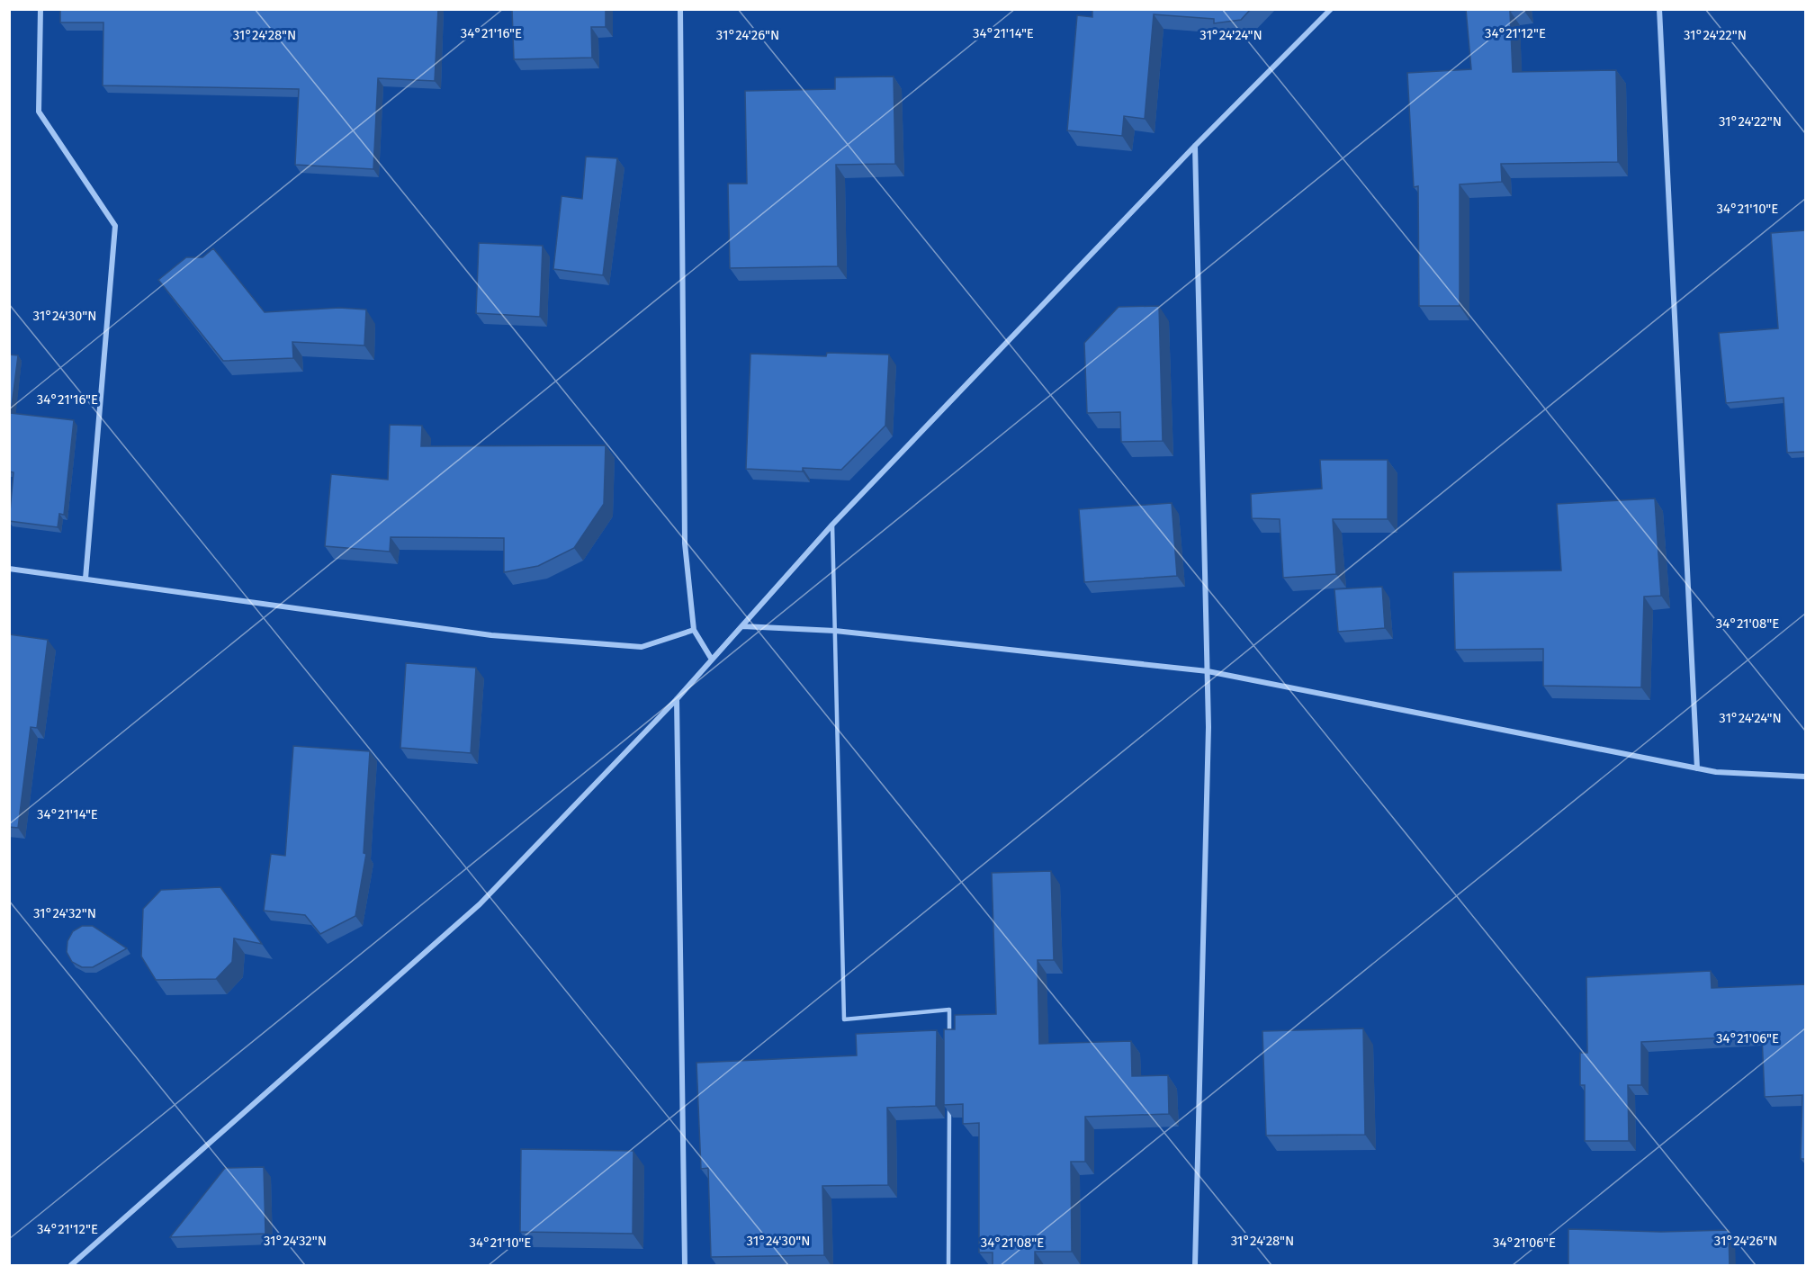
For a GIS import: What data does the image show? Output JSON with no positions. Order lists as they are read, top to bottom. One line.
{"coordinates":["34°21'16\"E","34°21'14\"E","34°21'12\"E","31°24'26\"N","31°24'22\"N","31°24'28\"N","31°24'24\"N","34°21'10\"E","31°24'30\"N","34°21'08\"E","31°24'32\"N","34°21'06\"E"]}
